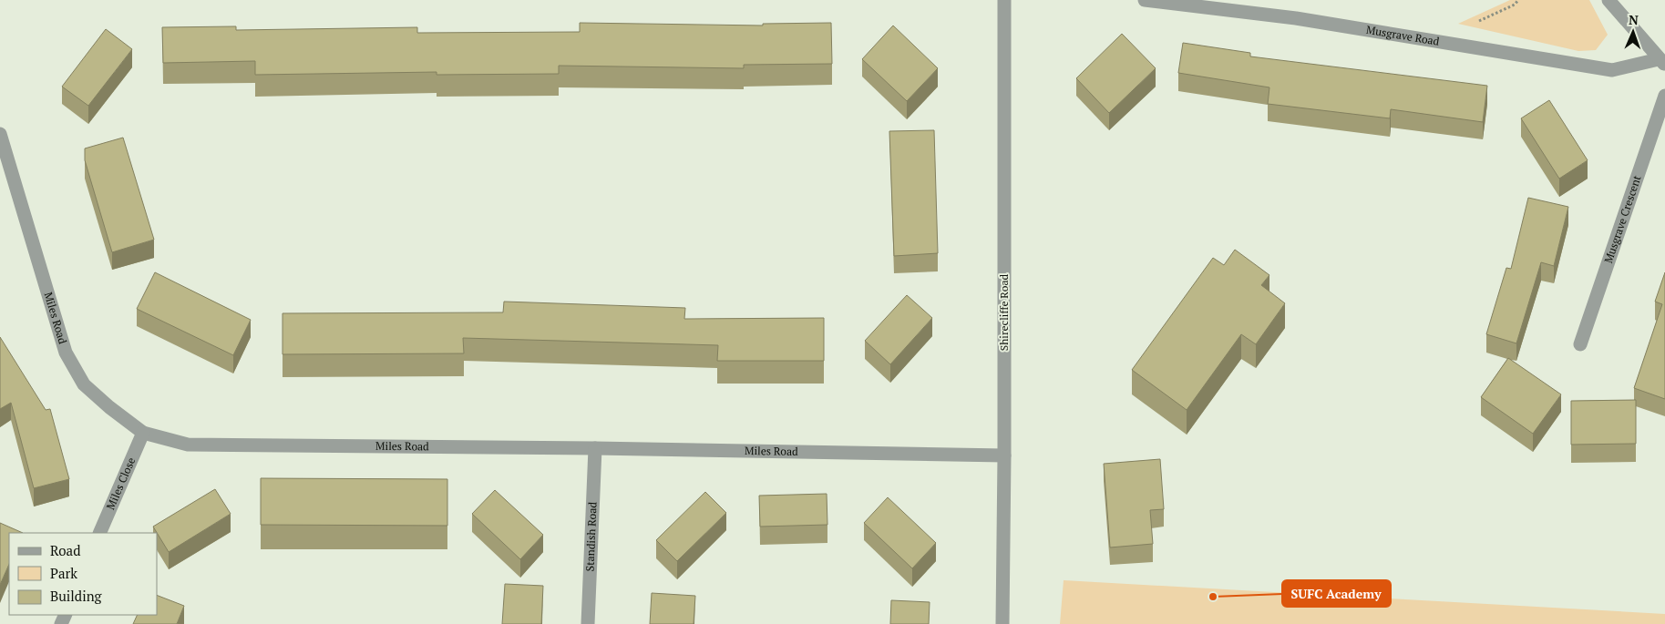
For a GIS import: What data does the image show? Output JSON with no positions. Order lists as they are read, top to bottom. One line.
{"streets":{"street":["Musgrave Road","Musgrave Crescent","Shirecliffe Road","Miles Road","Miles Close","Standish Road"]},"crossings":[["Shirecliffe Road","Miles Road"],["Miles Road","Miles Close"],["Miles Road","Standish Road"]],"places":["SUFC Academy"],"legend":["Road","Park","Building"],"north":"top"}
